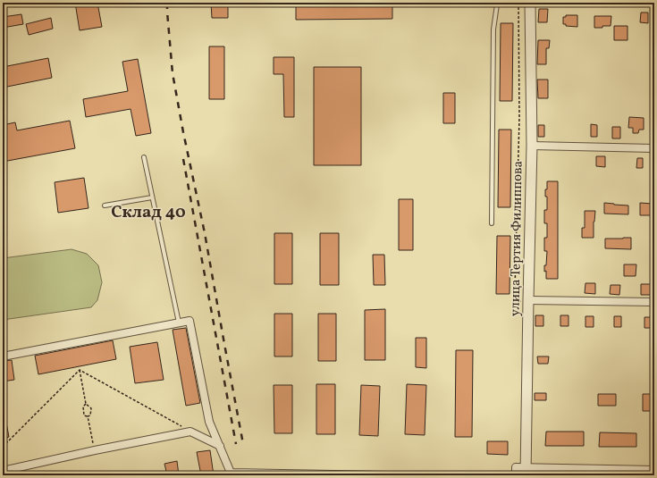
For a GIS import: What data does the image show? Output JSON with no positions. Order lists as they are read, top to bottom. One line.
{"streets":{"street":["улица Тертия Филиппова"]},"districts":["Склад 40"]}
